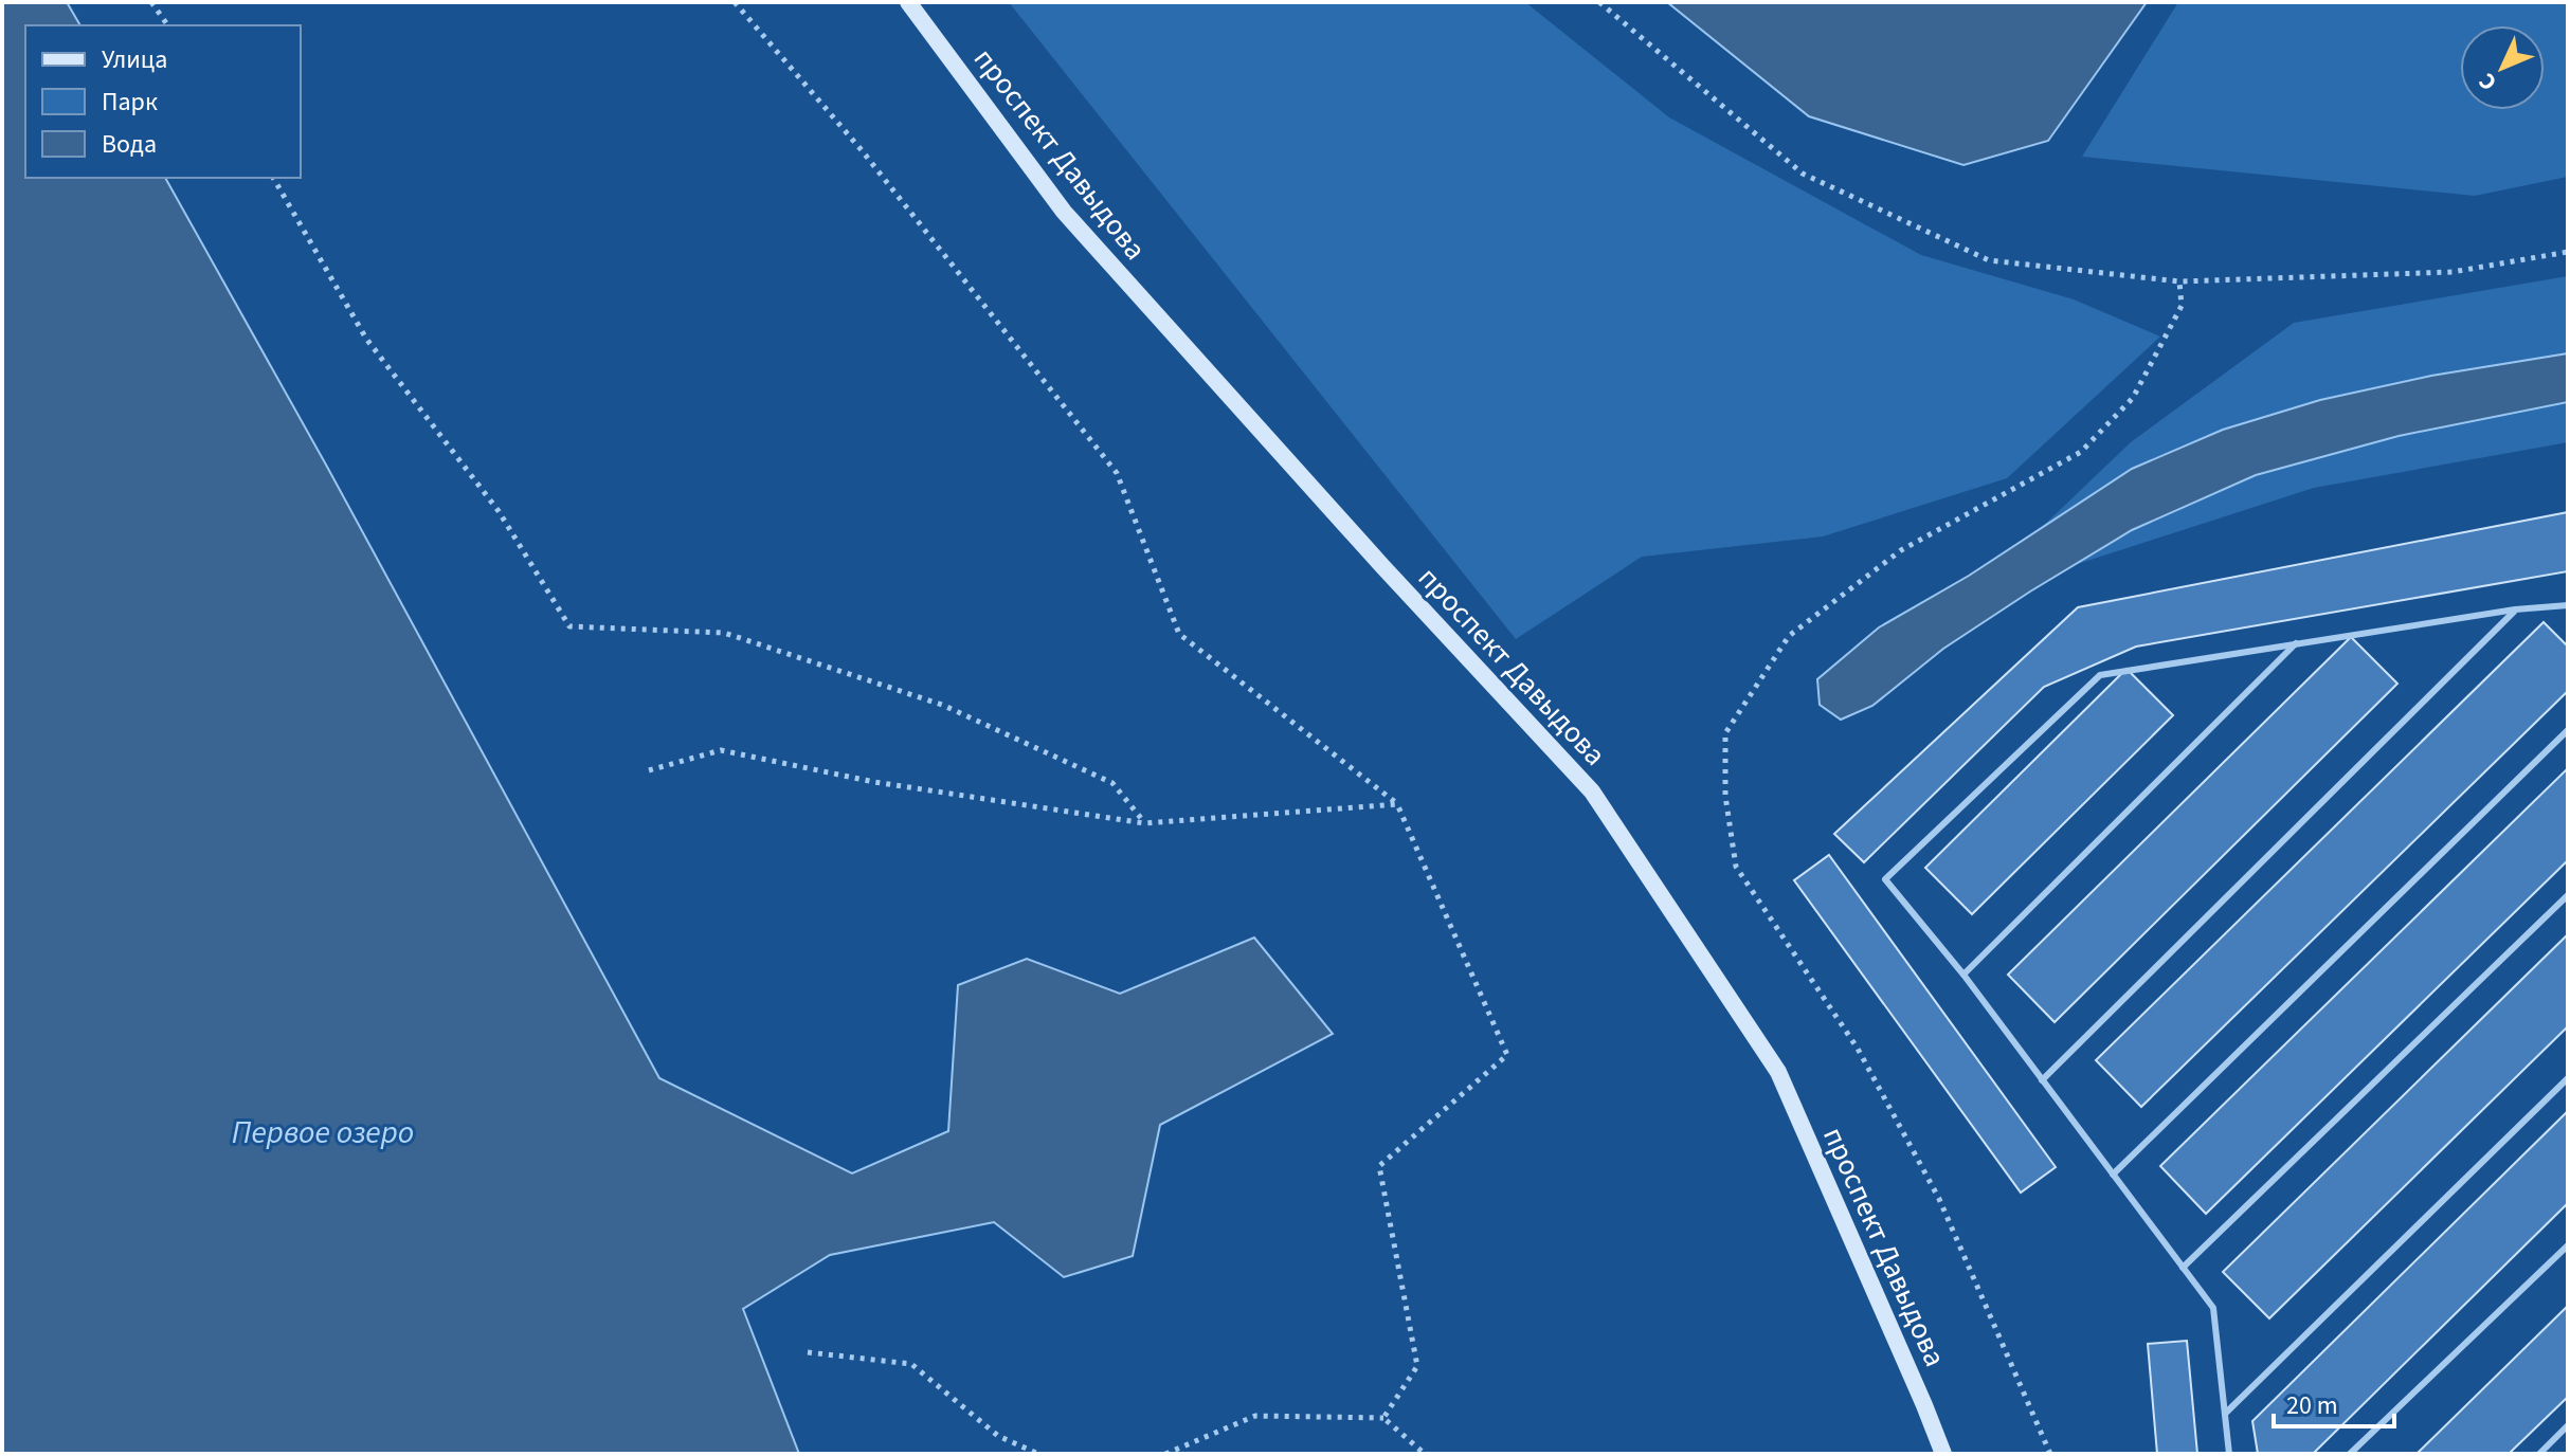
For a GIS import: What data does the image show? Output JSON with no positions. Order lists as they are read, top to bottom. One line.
{"streets":{"street":["проспект Давыдова"]},"water":["Первое озеро"],"legend":["Улица","Парк","Вода"],"scale_bar":"20 m","north":"bottom left"}
